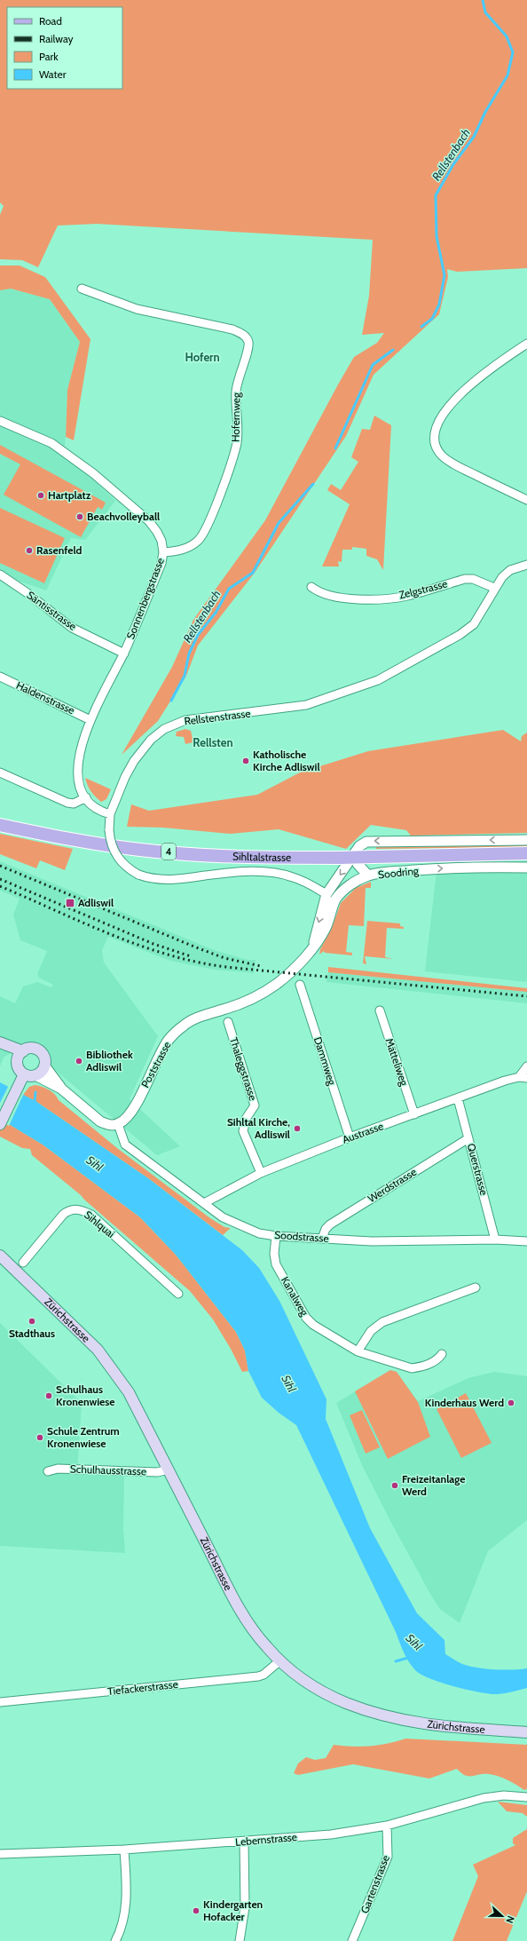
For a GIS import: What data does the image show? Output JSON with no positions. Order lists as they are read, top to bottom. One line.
{"streets":{"main road":["4","Sihltalstrasse","Zürichstrasse"],"street":["Hofernweg","Zelgstrasse","Sonnenbergstrasse","Säntisstrasse","Haldenstrasse","Rellstenstrasse","Soodring","Dammweg","Mätteliweg","Poststrasse","Thaleggstrasse","Austrasse","Querstrasse","Werdstrasse","Sihlquai","Soodstrasse","Kanalweg","Schulhausstrasse","Tiefackerstrasse","Lebernstrasse","Gartenstrasse"]},"crossings":[["Hofernweg","Sonnenbergstrasse"],["Zelgstrasse","Rellstenstrasse"],["Sonnenbergstrasse","Säntisstrasse"],["Sonnenbergstrasse","Haldenstrasse"],["Sonnenbergstrasse","Rellstenstrasse"],["Rellstenstrasse","Poststrasse"],["Soodring","Poststrasse"],["Dammweg","Austrasse"],["Mätteliweg","Austrasse"],["Poststrasse","Soodstrasse"],["Thaleggstrasse","Austrasse"],["Austrasse","Querstrasse"],["Austrasse","Soodstrasse"],["Querstrasse","Werdstrasse"],["Querstrasse","Soodstrasse"],["Werdstrasse","Soodstrasse"],["Soodstrasse","Kanalweg"],["Zürichstrasse","Schulhausstrasse"],["Zürichstrasse","Tiefackerstrasse"],["Lebernstrasse","Gartenstrasse"]],"districts":["Hofern","Rellsten"],"water":["Rellstenbach","Sihl"],"places":{"other":["Hartplatz","Beachvolleyball","Rasenfeld","Katholische Kirche Adliswil","Bibliothek Adliswil","Sihltal Kirche, Adliswil","Stadthaus","Schulhaus Kronenwiese","Kinderhaus Werd","Schule Zentrum Kronenwiese","Freizeitanlage Werd","Kindergarten Hofacker"],"transit":["Adliswil"]},"legend":["Road","Railway","Park","Water"],"north":"right"}
